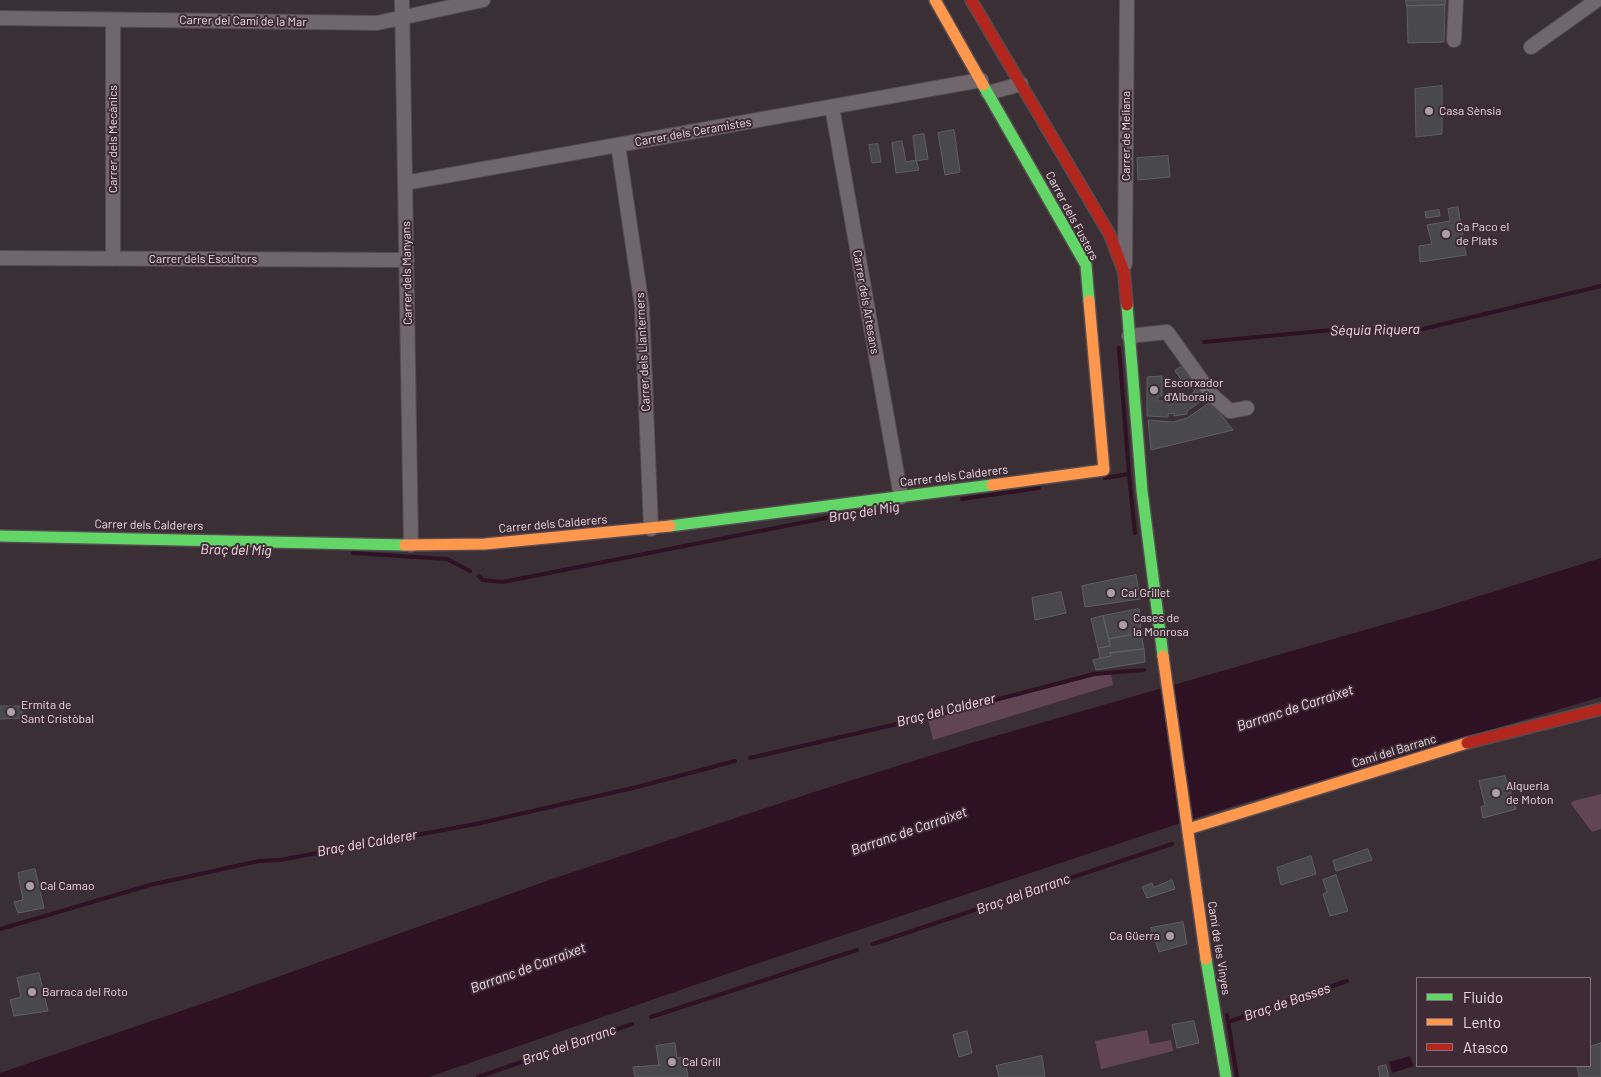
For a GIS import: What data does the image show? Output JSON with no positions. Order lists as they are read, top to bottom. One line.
{"streets":{"street":["Carrer del Camí de la Mar","Carrer dels Ceramistes","Carrer de Meliana","Carrer dels Mecànics","Carrer dels Fusters","Carrer dels Escultors","Carrer dels Manyans","Carrer dels Artesans","Carrer dels Llanterners","Carrer dels Calderers","Camí del Barranc","Camí de les Vinyes"]},"crossings":[["Carrer del Camí de la Mar","Carrer dels Mecànics"],["Carrer del Camí de la Mar","Carrer dels Manyans"],["Carrer dels Ceramistes","Carrer dels Fusters"],["Carrer dels Ceramistes","Carrer dels Manyans"],["Carrer dels Ceramistes","Carrer dels Artesans"],["Carrer dels Ceramistes","Carrer dels Llanterners"],["Carrer de Meliana","Camí de les Vinyes"],["Carrer dels Mecànics","Carrer dels Escultors"],["Carrer dels Fusters","Carrer dels Calderers"],["Carrer dels Escultors","Carrer dels Manyans"],["Carrer dels Manyans","Carrer dels Calderers"],["Carrer dels Artesans","Carrer dels Calderers"],["Carrer dels Llanterners","Carrer dels Calderers"],["Camí del Barranc","Camí de les Vinyes"]],"water":["Séquia Riquera","Braç del Mig","Barranc de Carraixet","Braç del Calderer","Braç del Barranc","Braç de Basses"],"places":["Casa Sènsia","Ca Paco el de Plats","Escorxador d'Alboraia","Cal Grillet","Cases de la Monrosa","Ermita de Sant Cristòbal","Alqueria de Moton","Cal Camao","Ca Güerra","Barraca del Roto","Cal Grill"],"legend":["Fluido","Lento","Atasco"]}
